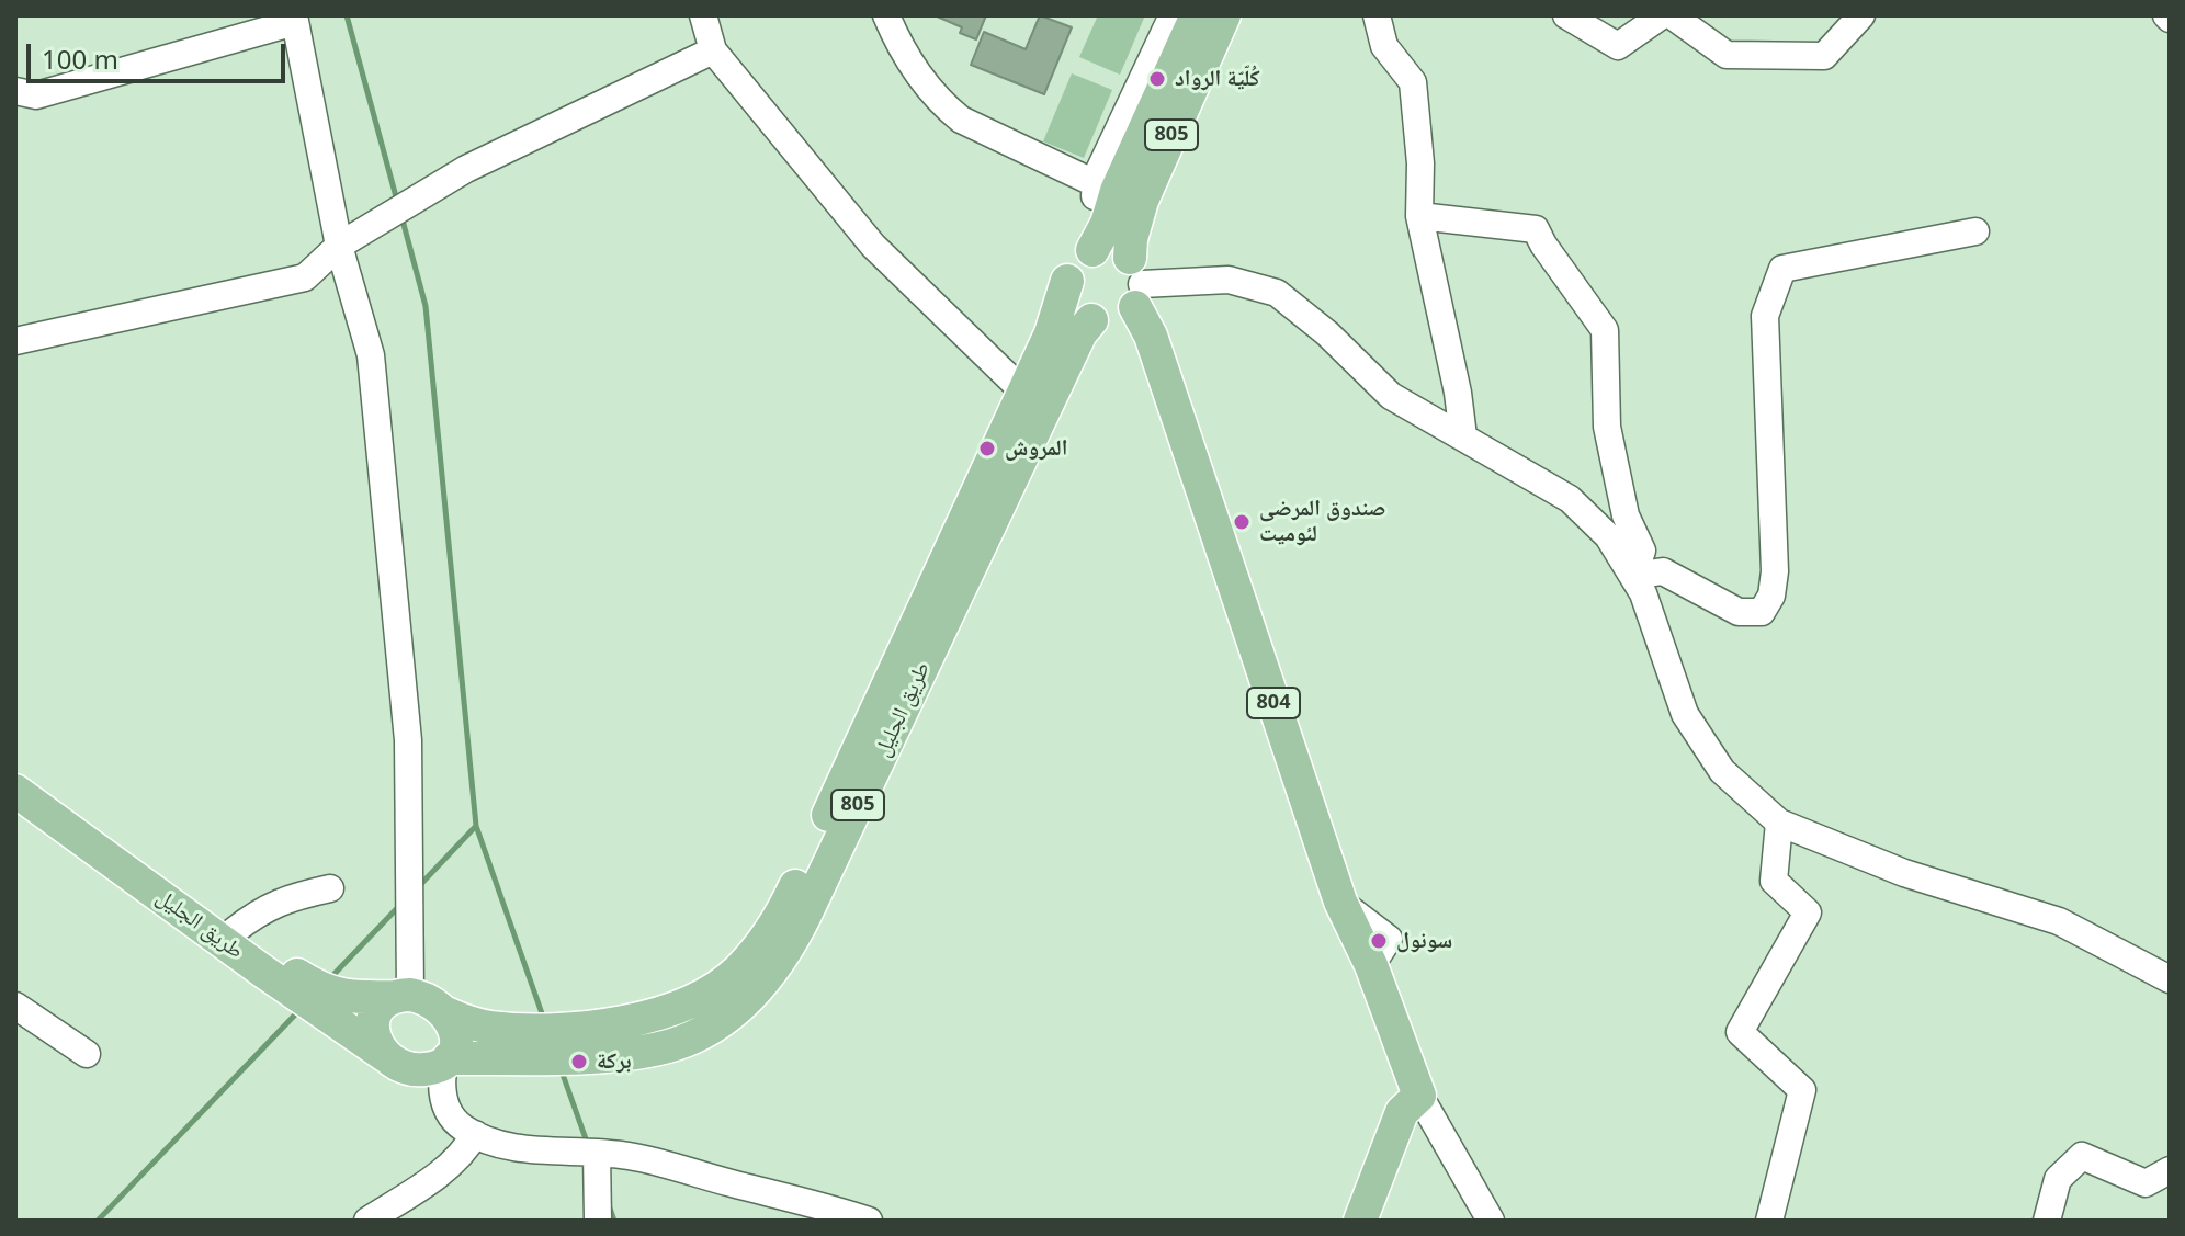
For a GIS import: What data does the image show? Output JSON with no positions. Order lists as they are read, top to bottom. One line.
{"streets":{"main road":["805","804","طريق الجليل"]},"crossings":[["805","804"],["805","طريق الجليل"],["804","طريق الجليل"]],"places":["كُلّيّة الرواد","المروش","صندوق المرضى لئوميت","سونول","بركة"],"scale_bar":"100 m"}
